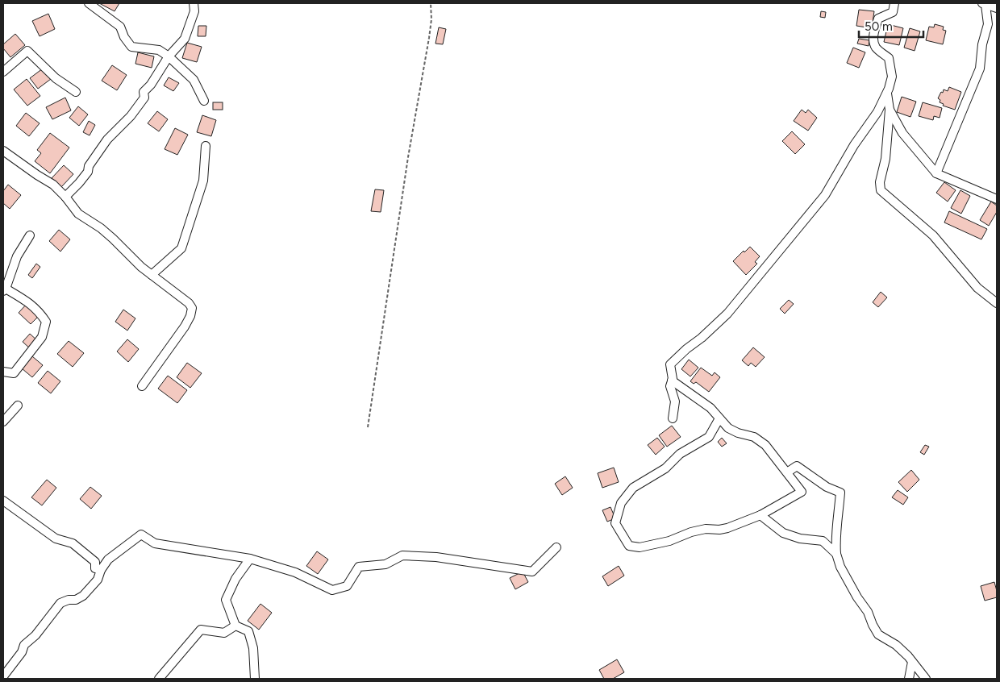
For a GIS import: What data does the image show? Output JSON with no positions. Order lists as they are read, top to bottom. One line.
{"scale_bar":"50 m"}
